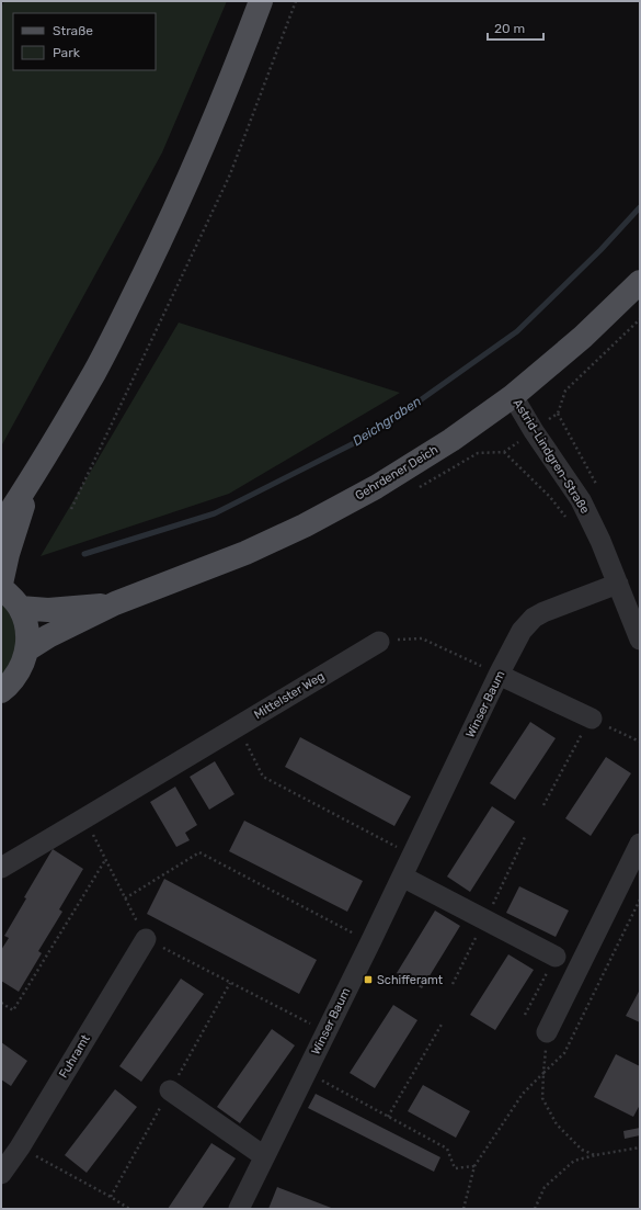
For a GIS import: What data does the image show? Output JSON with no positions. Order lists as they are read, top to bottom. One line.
{"streets":{"main road":["Gehrdener Deich"],"street":["Astrid-Lindgren-Straße","Mittelster Weg","Winser Baum","Fuhramt"]},"crossings":[["Astrid-Lindgren-Straße","Gehrdener Deich"],["Astrid-Lindgren-Straße","Winser Baum"]],"water":["Deichgraben"],"places":{"transit":["Schifferamt"]},"legend":["Straße","Park"],"scale_bar":"20 m"}
